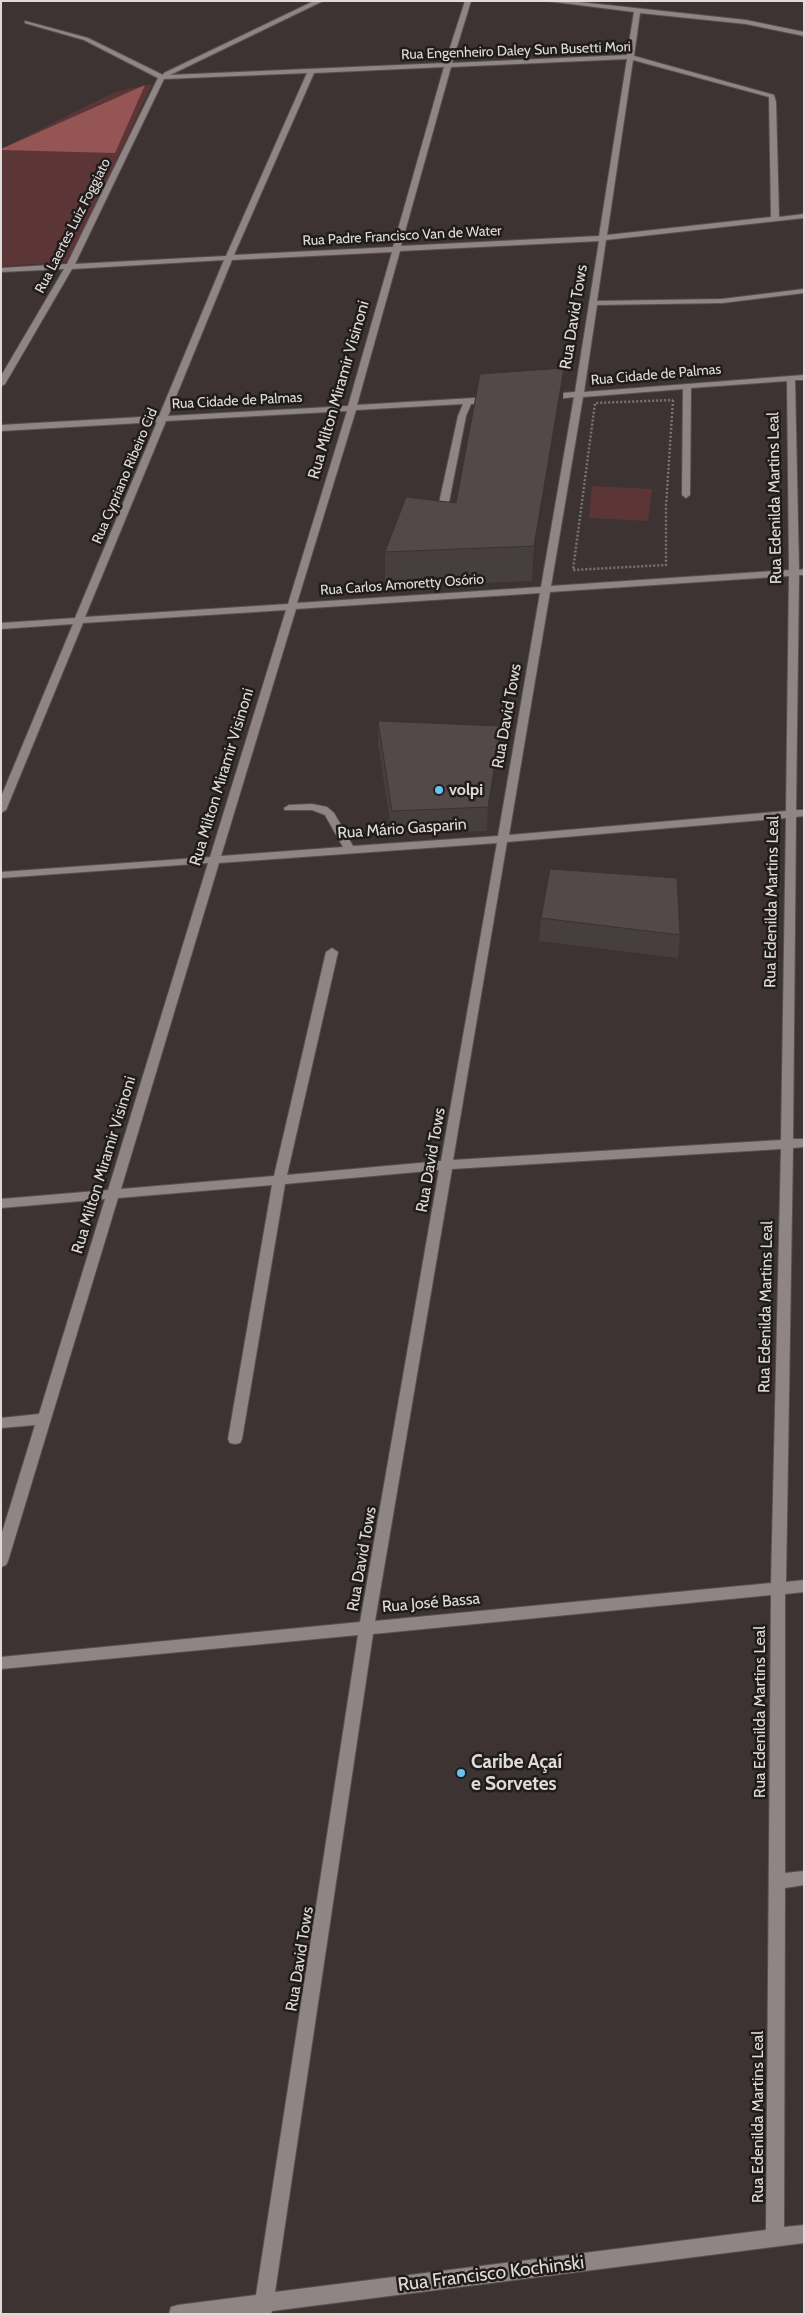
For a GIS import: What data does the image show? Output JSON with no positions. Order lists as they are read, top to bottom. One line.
{"streets":{"street":["Rua Engenheiro Daley Sun Busetti Mori","Rua Laertes Luiz Foggiato","Rua Padre Francisco Van de Water","Rua David Tows","Rua Cidade de Palmas","Rua Milton Miramir Visinoni","Rua Cypriano Ribeiro Cid","Rua Edenilda Martins Leal","Rua Carlos Amoretty Osório","Rua Mário Gasparin","Rua José Bassa","Rua Francisco Kochinski"]},"crossings":[["Rua Engenheiro Daley Sun Busetti Mori","Rua Laertes Luiz Foggiato"],["Rua Engenheiro Daley Sun Busetti Mori","Rua Padre Francisco Van de Water"],["Rua Engenheiro Daley Sun Busetti Mori","Rua David Tows"],["Rua Engenheiro Daley Sun Busetti Mori","Rua Milton Miramir Visinoni"],["Rua Engenheiro Daley Sun Busetti Mori","Rua Cypriano Ribeiro Cid"],["Rua Laertes Luiz Foggiato","Rua Padre Francisco Van de Water"],["Rua Padre Francisco Van de Water","Rua David Tows"],["Rua Padre Francisco Van de Water","Rua Milton Miramir Visinoni"],["Rua Padre Francisco Van de Water","Rua Cypriano Ribeiro Cid"],["Rua David Tows","Rua Cidade de Palmas"],["Rua David Tows","Rua Carlos Amoretty Osório"],["Rua David Tows","Rua Mário Gasparin"],["Rua David Tows","Rua José Bassa"],["Rua David Tows","Rua Francisco Kochinski"],["Rua Cidade de Palmas","Rua Milton Miramir Visinoni"],["Rua Cidade de Palmas","Rua Cypriano Ribeiro Cid"],["Rua Cidade de Palmas","Rua Edenilda Martins Leal"],["Rua Milton Miramir Visinoni","Rua Carlos Amoretty Osório"],["Rua Milton Miramir Visinoni","Rua Mário Gasparin"],["Rua Cypriano Ribeiro Cid","Rua Carlos Amoretty Osório"],["Rua Edenilda Martins Leal","Rua Carlos Amoretty Osório"],["Rua Edenilda Martins Leal","Rua Mário Gasparin"],["Rua Edenilda Martins Leal","Rua José Bassa"],["Rua Edenilda Martins Leal","Rua Francisco Kochinski"]],"places":["volpi","Caribe Açaí e Sorvetes"]}
